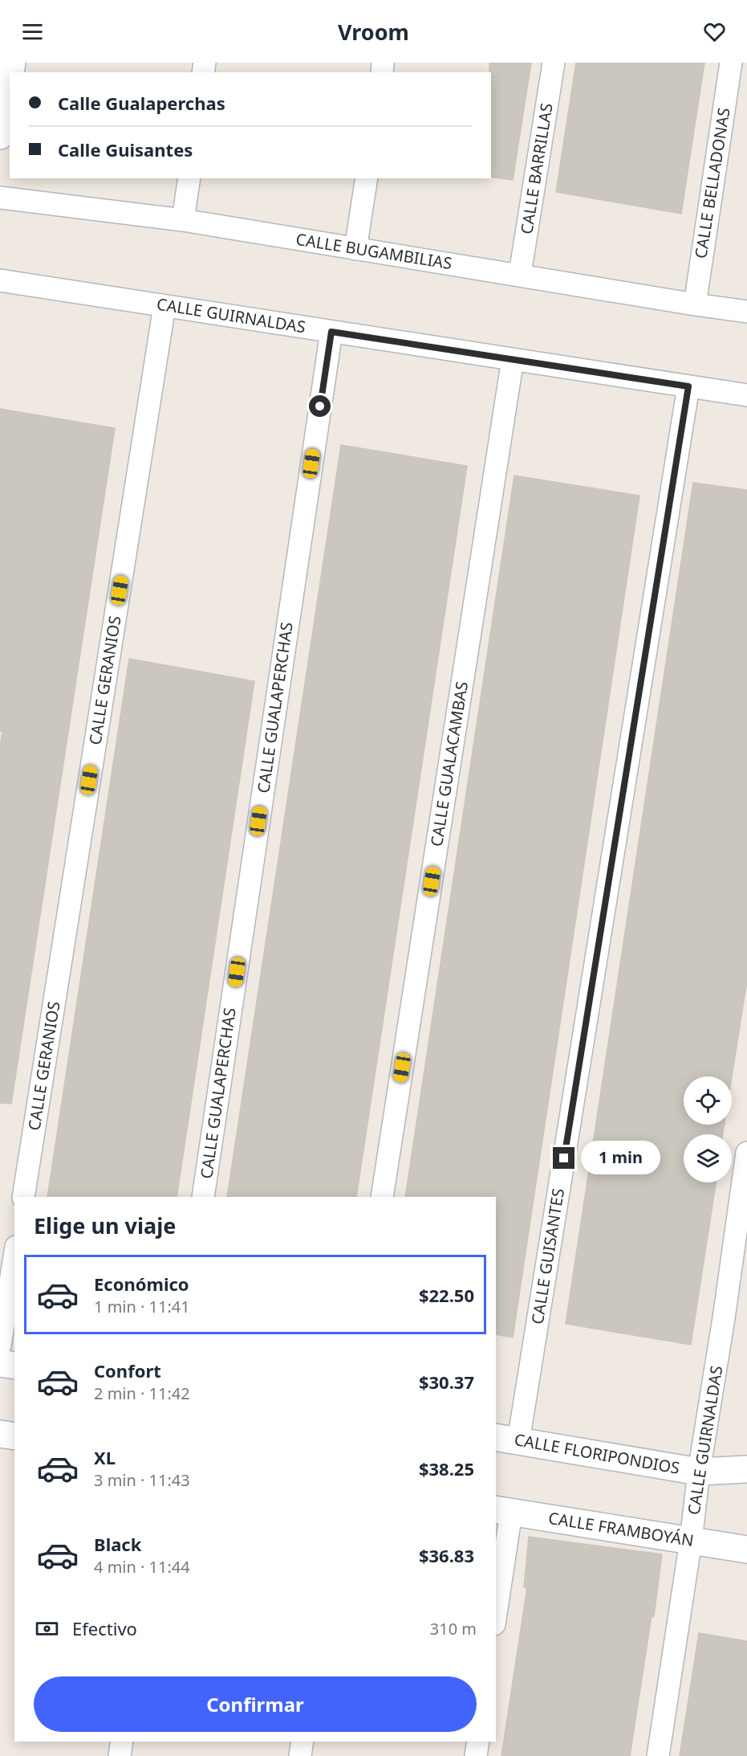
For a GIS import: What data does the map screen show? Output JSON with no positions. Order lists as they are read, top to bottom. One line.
{"streets":{"street":["CALLE BARRILLAS","CALLE BELLADONAS","CALLE BUGAMBILIAS","CALLE GUIRNALDAS","CALLE GERANIOS","CALLE GUALAPERCHAS","CALLE GUALACAMBAS","CALLE GUISANTES","CALLE FLORIPONDIOS","CALLE FRAMBOYÁN"]},"crossings":[["CALLE BARRILLAS","CALLE BUGAMBILIAS"],["CALLE BELLADONAS","CALLE BUGAMBILIAS"],["CALLE GUIRNALDAS","CALLE GERANIOS"],["CALLE GUIRNALDAS","CALLE GUALAPERCHAS"],["CALLE GUIRNALDAS","CALLE GUALACAMBAS"],["CALLE GUIRNALDAS","CALLE GUISANTES"],["CALLE GUIRNALDAS","CALLE FLORIPONDIOS"],["CALLE GUIRNALDAS","CALLE FRAMBOYÁN"],["CALLE GUISANTES","CALLE FLORIPONDIOS"]],"page":{"header":"Vroom","banner":["Calle Gualaperchas","Calle Guisantes"],"bubble":"1 min","heading":"Elige un viaje","list":[{"name":"Económico","note":"1 min · 11:41","value":"$22.50"},{"name":"Confort","note":"2 min · 11:42","value":"$30.37"},{"name":"XL","note":"3 min · 11:43","value":"$38.25"},{"name":"Black","note":"4 min · 11:44","value":"$36.83"}],"pay":["Efectivo","310 m"],"buttons":"Confirmar"}}
